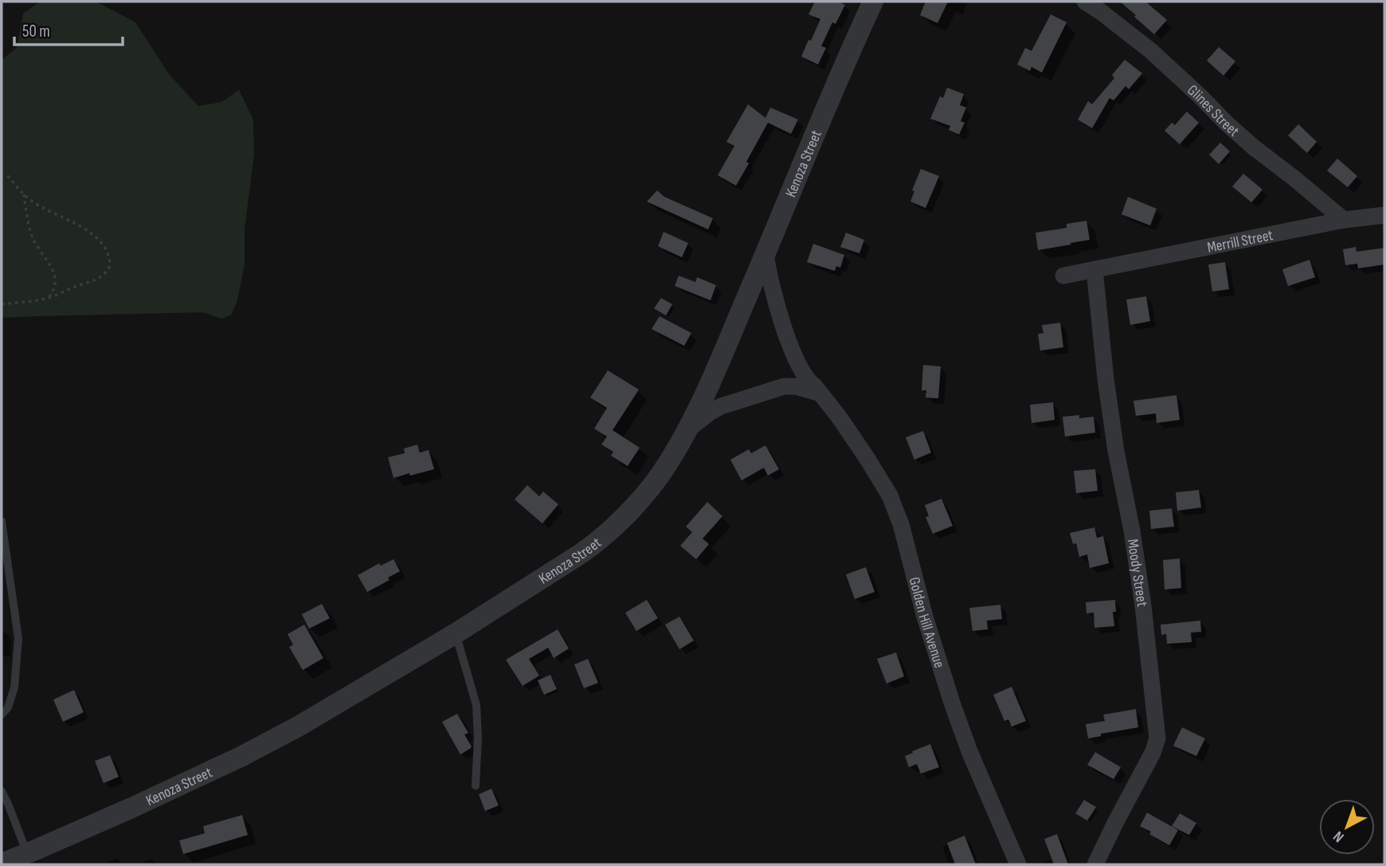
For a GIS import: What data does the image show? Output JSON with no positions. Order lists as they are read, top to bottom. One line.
{"streets":{"street":["Glines Street","Kenoza Street","Merrill Street","Moody Street","Golden Hill Avenue"]},"crossings":[["Glines Street","Merrill Street"],["Kenoza Street","Golden Hill Avenue"],["Merrill Street","Moody Street"]],"scale_bar":"50 m","north":"bottom left"}
